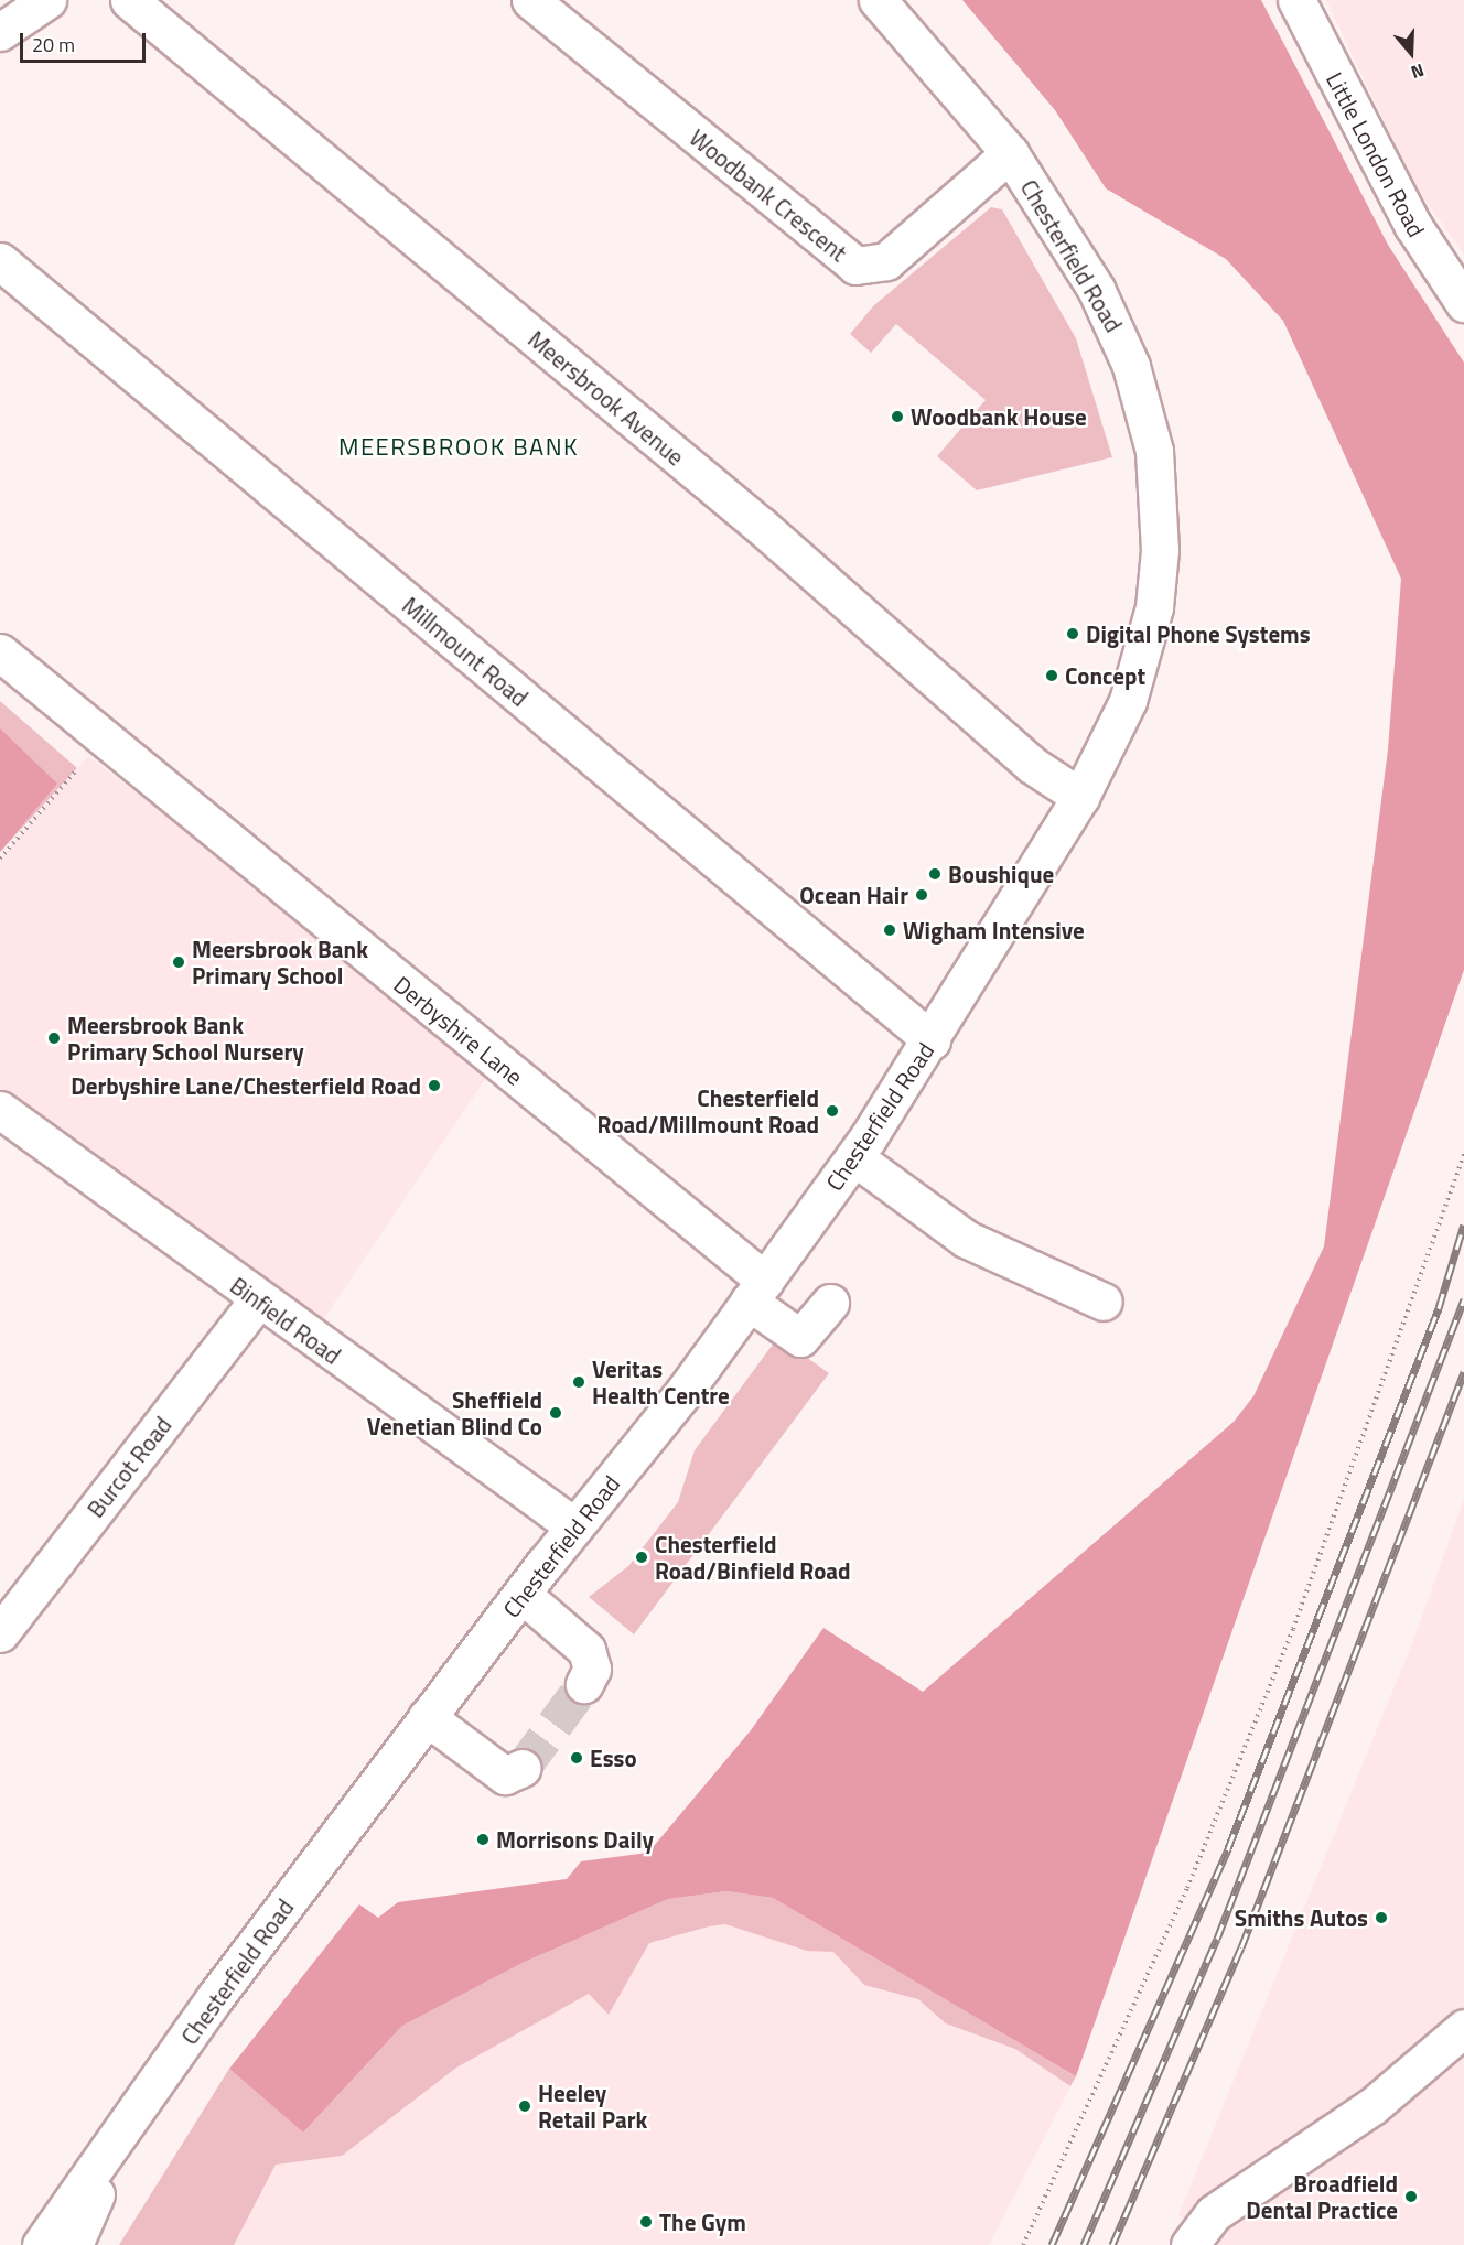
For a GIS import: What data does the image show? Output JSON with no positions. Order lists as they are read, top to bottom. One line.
{"streets":{"main road":["Little London Road","Woodbank Crescent","Chesterfield Road","Meersbrook Avenue","Millmount Road","Derbyshire Lane","Binfield Road","Burcot Road"]},"crossings":[["Woodbank Crescent","Chesterfield Road"],["Chesterfield Road","Meersbrook Avenue"],["Chesterfield Road","Millmount Road"],["Chesterfield Road","Derbyshire Lane"],["Chesterfield Road","Binfield Road"],["Binfield Road","Burcot Road"]],"districts":["MEERSBROOK BANK"],"places":["Woodbank House","Digital Phone Systems","Concept","Boushique","Ocean Hair","Wigham Intensive","Meersbrook Bank Primary School","Meersbrook Bank Primary School Nursery","Derbyshire Lane/Chesterfield Road","Chesterfield Road/Millmount Road","Veritas Health Centre","Sheffield Venetian Blind Co","Chesterfield Road/Binfield Road","Esso","Morrisons Daily","Smiths Autos","Heeley Retail Park","Broadfield Dental Practice","The Gym"],"scale_bar":"20 m","north":"bottom"}
